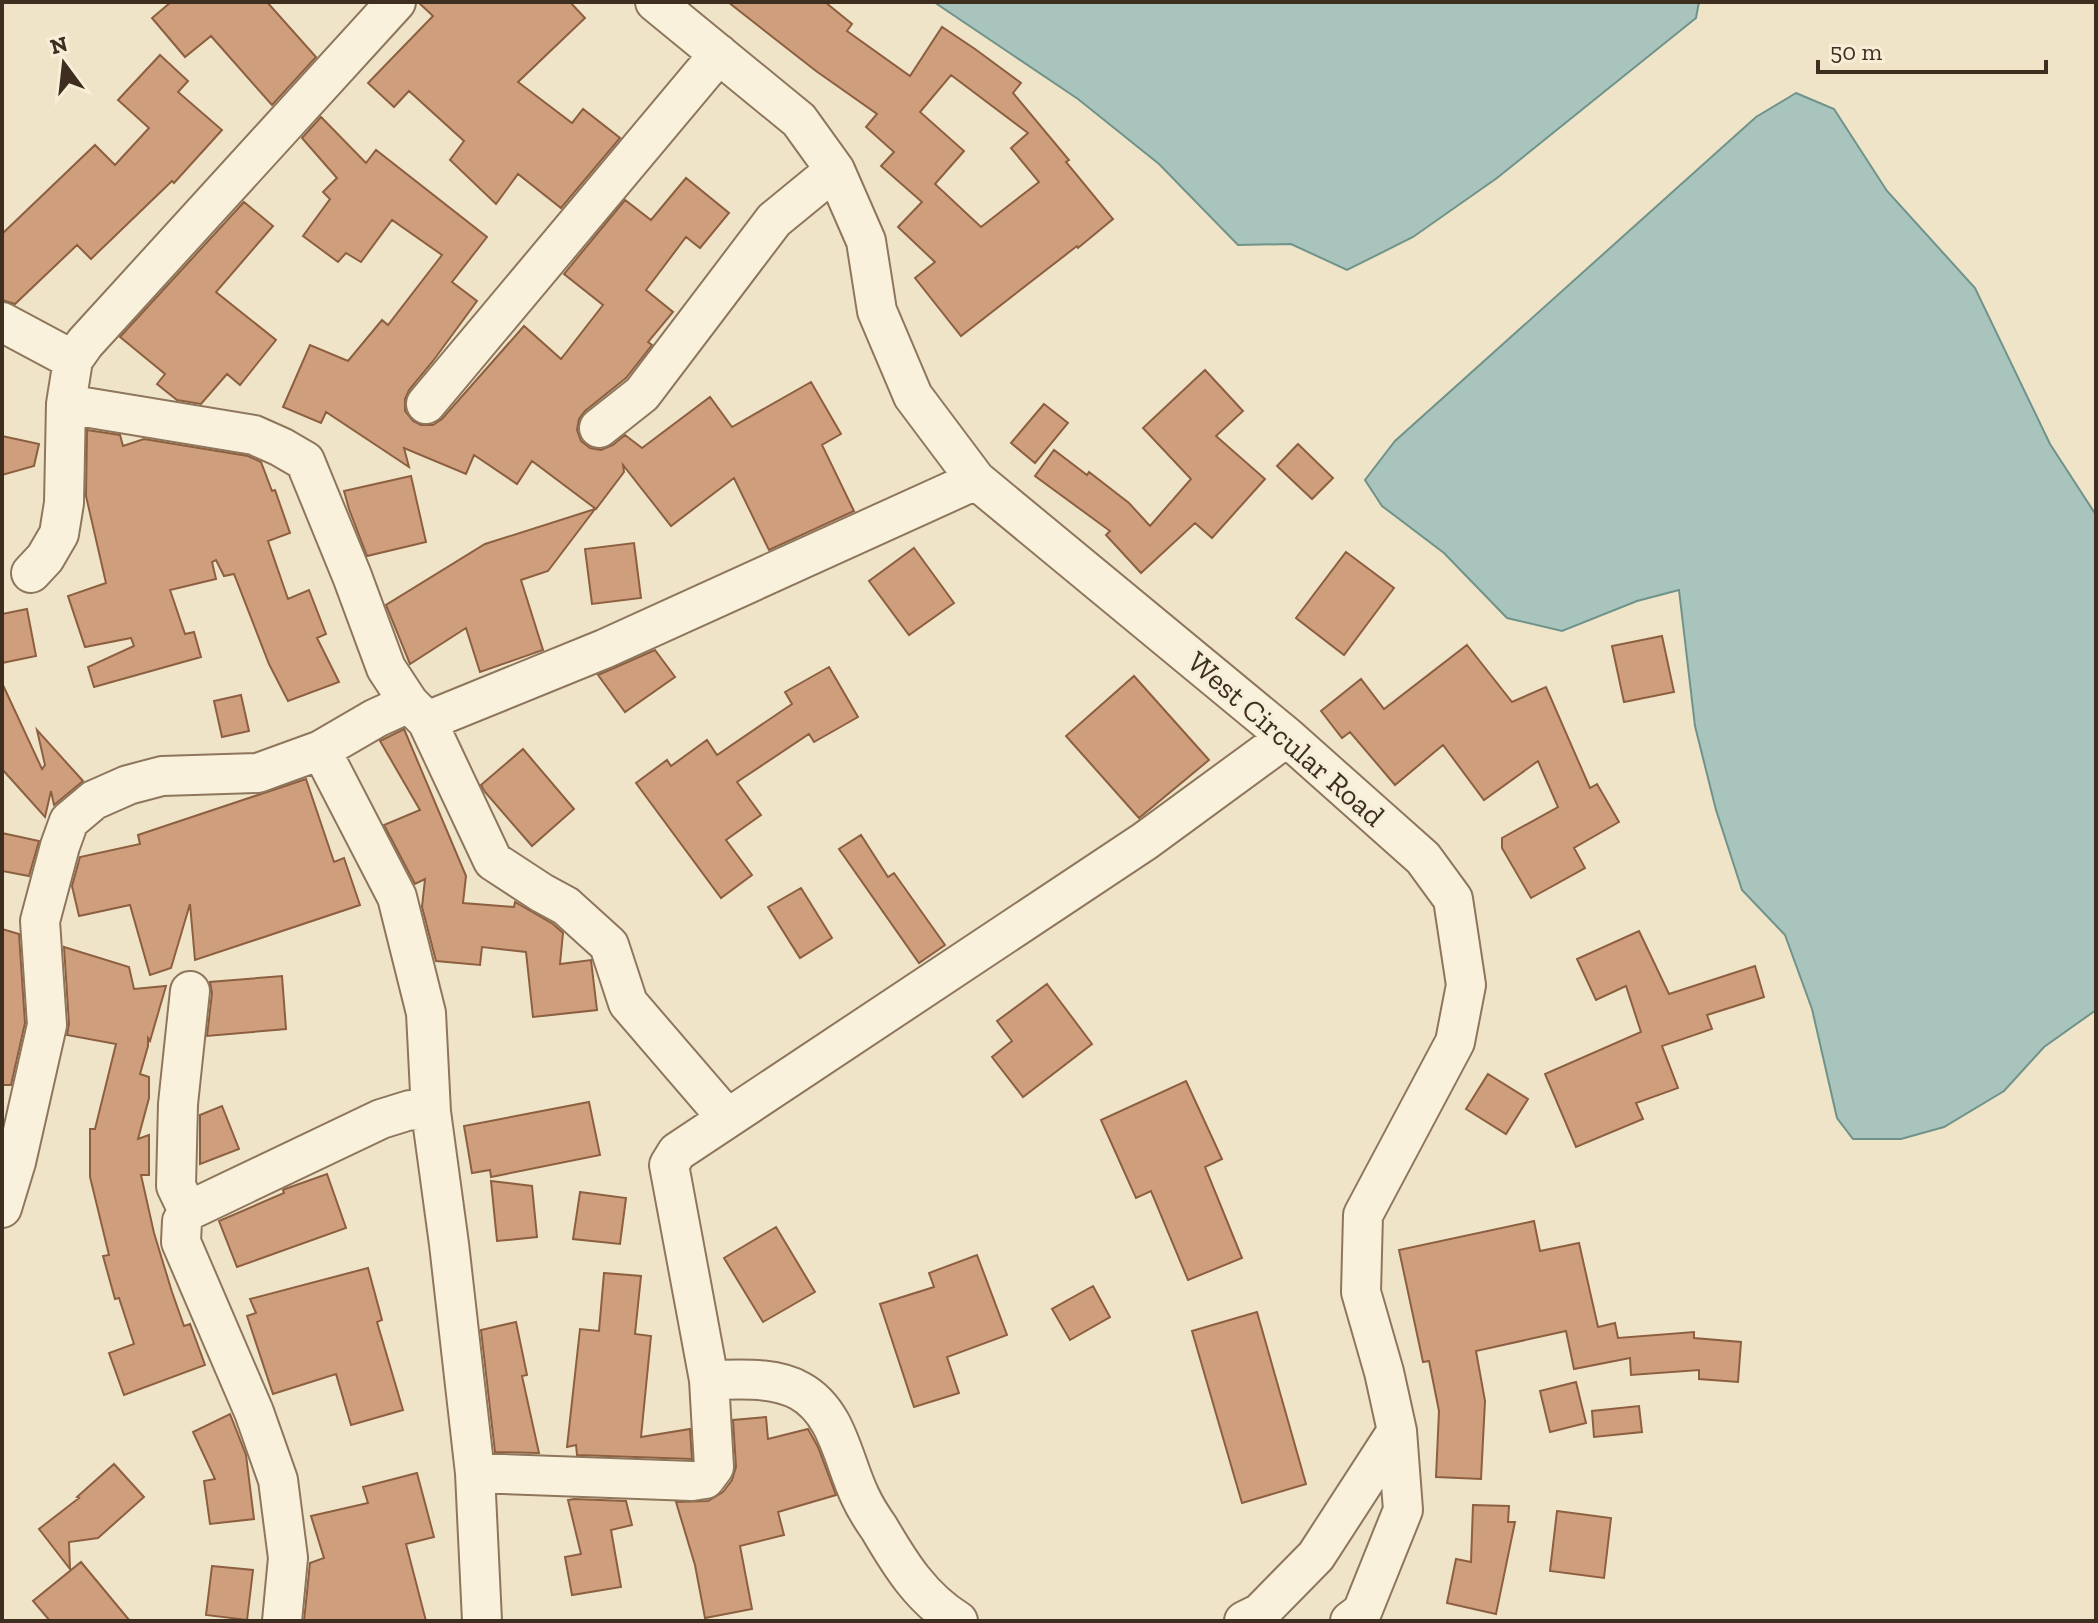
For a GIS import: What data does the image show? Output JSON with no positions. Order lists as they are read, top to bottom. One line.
{"streets":{"street":["West Circular Road"]},"scale_bar":"50 m","north":"top"}
